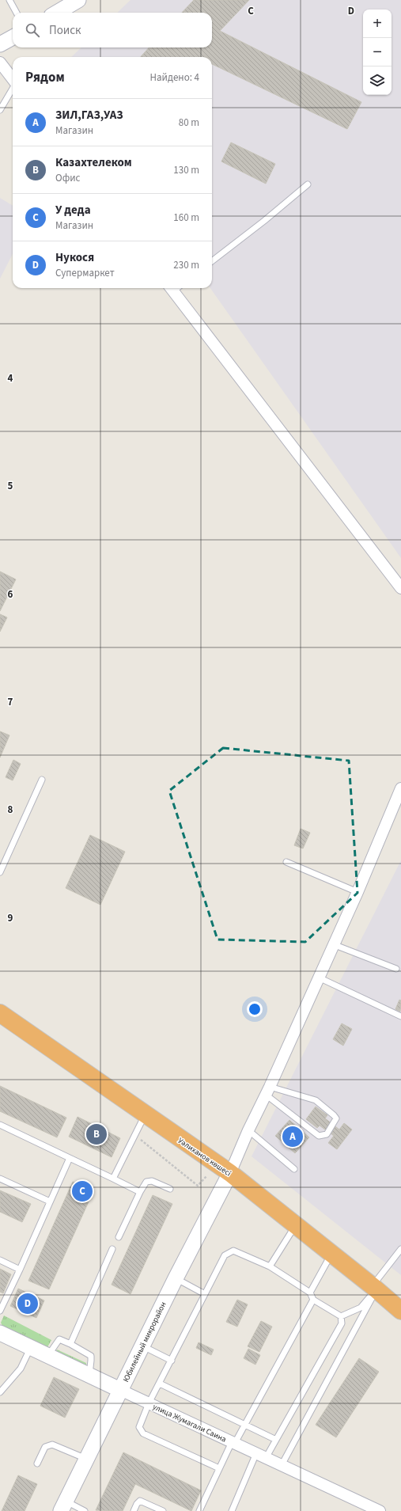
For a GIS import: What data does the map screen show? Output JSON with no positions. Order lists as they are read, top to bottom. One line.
{"streets":{"highway":["Уәлиханов көшесі"],"street":["Юбилейный микрорайон","улица Жумагали Саина"]},"crossings":[["Уәлиханов көшесі","Юбилейный микрорайон"],["Юбилейный микрорайон","улица Жумагали Саина"]],"page":{"map_buttons":["+","−"],"search":"Поиск","heading":["Рядом","Найдено: 4"],"list":[{"mark":"A","name":"ЗИЛ,ГАЗ,УАЗ","note":"Магазин","value":"80 m"},{"mark":"B","name":"Казахтелеком","note":"Офис","value":"130 m"},{"mark":"C","name":"У деда","note":"Магазин","value":"160 m"},{"mark":"D","name":"Нукося","note":"Супермаркет","value":"230 m"}],"pins":["B","A","C","D"]},"grid":{"columns":["C","D"],"rows":["4","5","6","7","8","9"]}}
